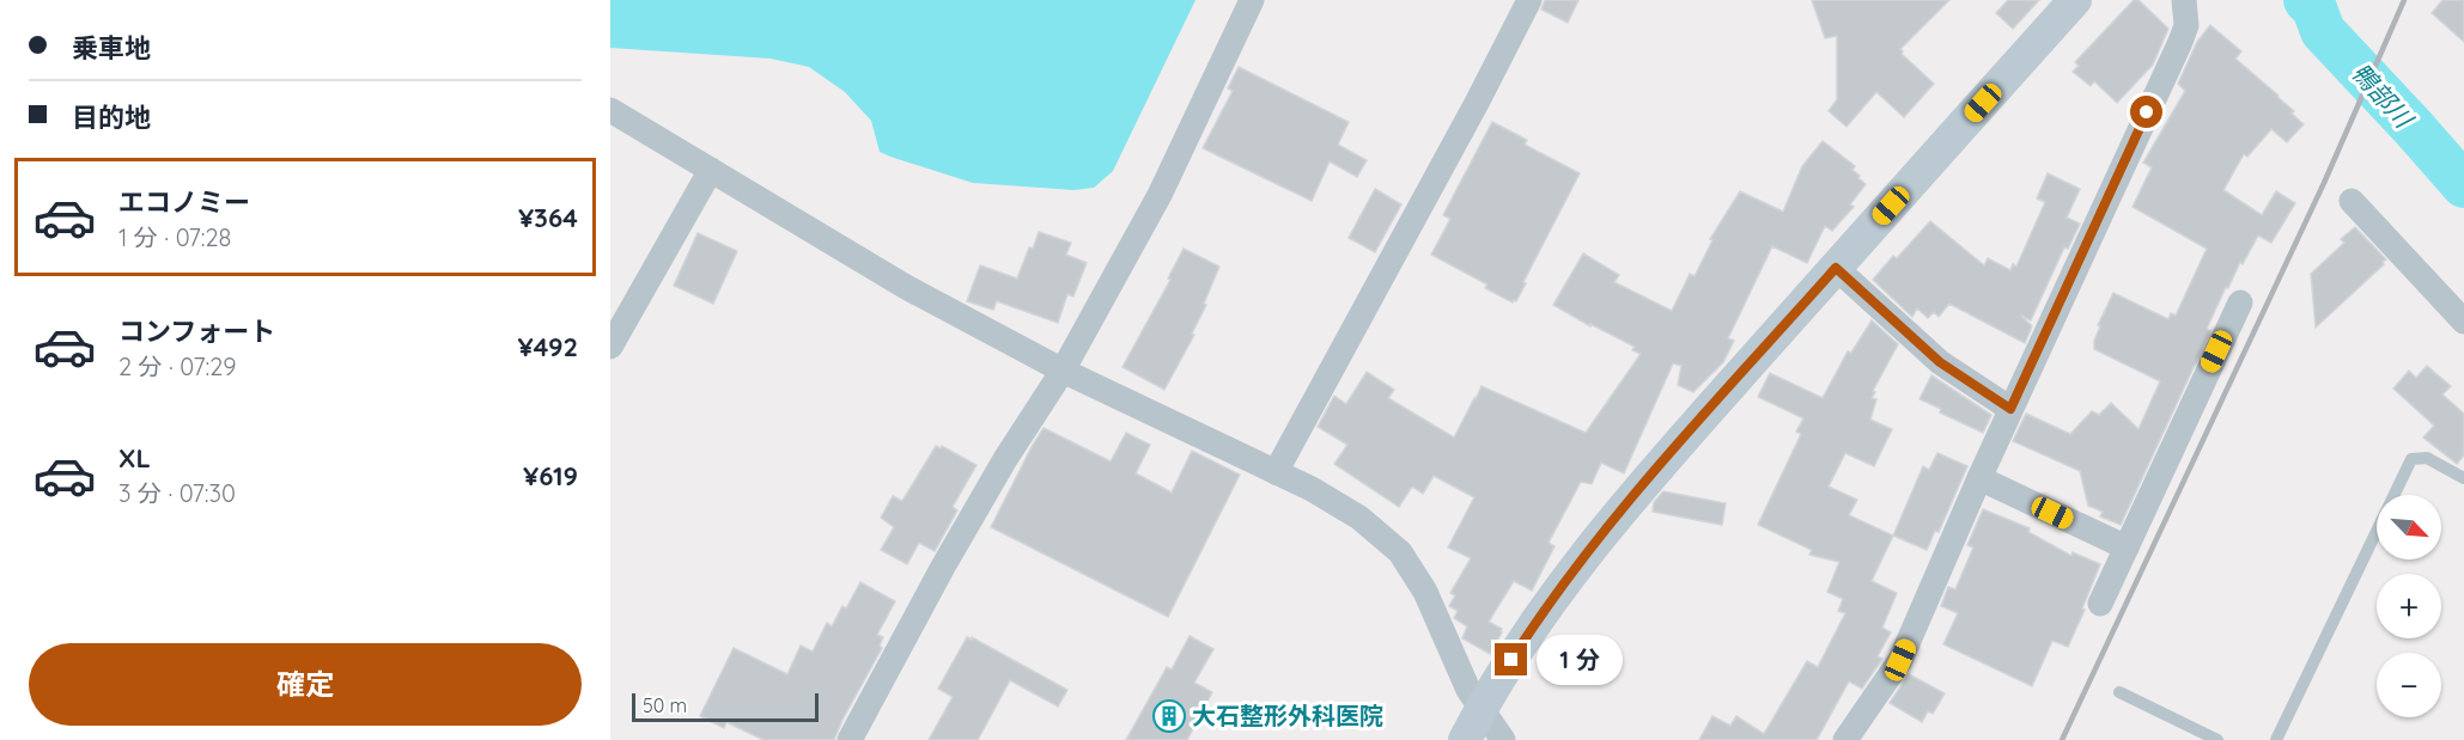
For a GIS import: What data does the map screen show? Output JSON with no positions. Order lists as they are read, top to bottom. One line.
{"water":["鴨部川"],"places":{"building":["大石整形外科医院"]},"scale_bar":"50 m","north":"bottom right","page":{"banner":["乗車地","目的地"],"list":[{"name":"エコノミー","note":"1 分 · 07:28","value":"¥364"},{"name":"コンフォート","note":"2 分 · 07:29","value":"¥492"},{"name":"XL","note":"3 分 · 07:30","value":"¥619"}],"map_buttons":["+","−"],"buttons":"確定","bubble":"1 分","scale":"50 m"}}
